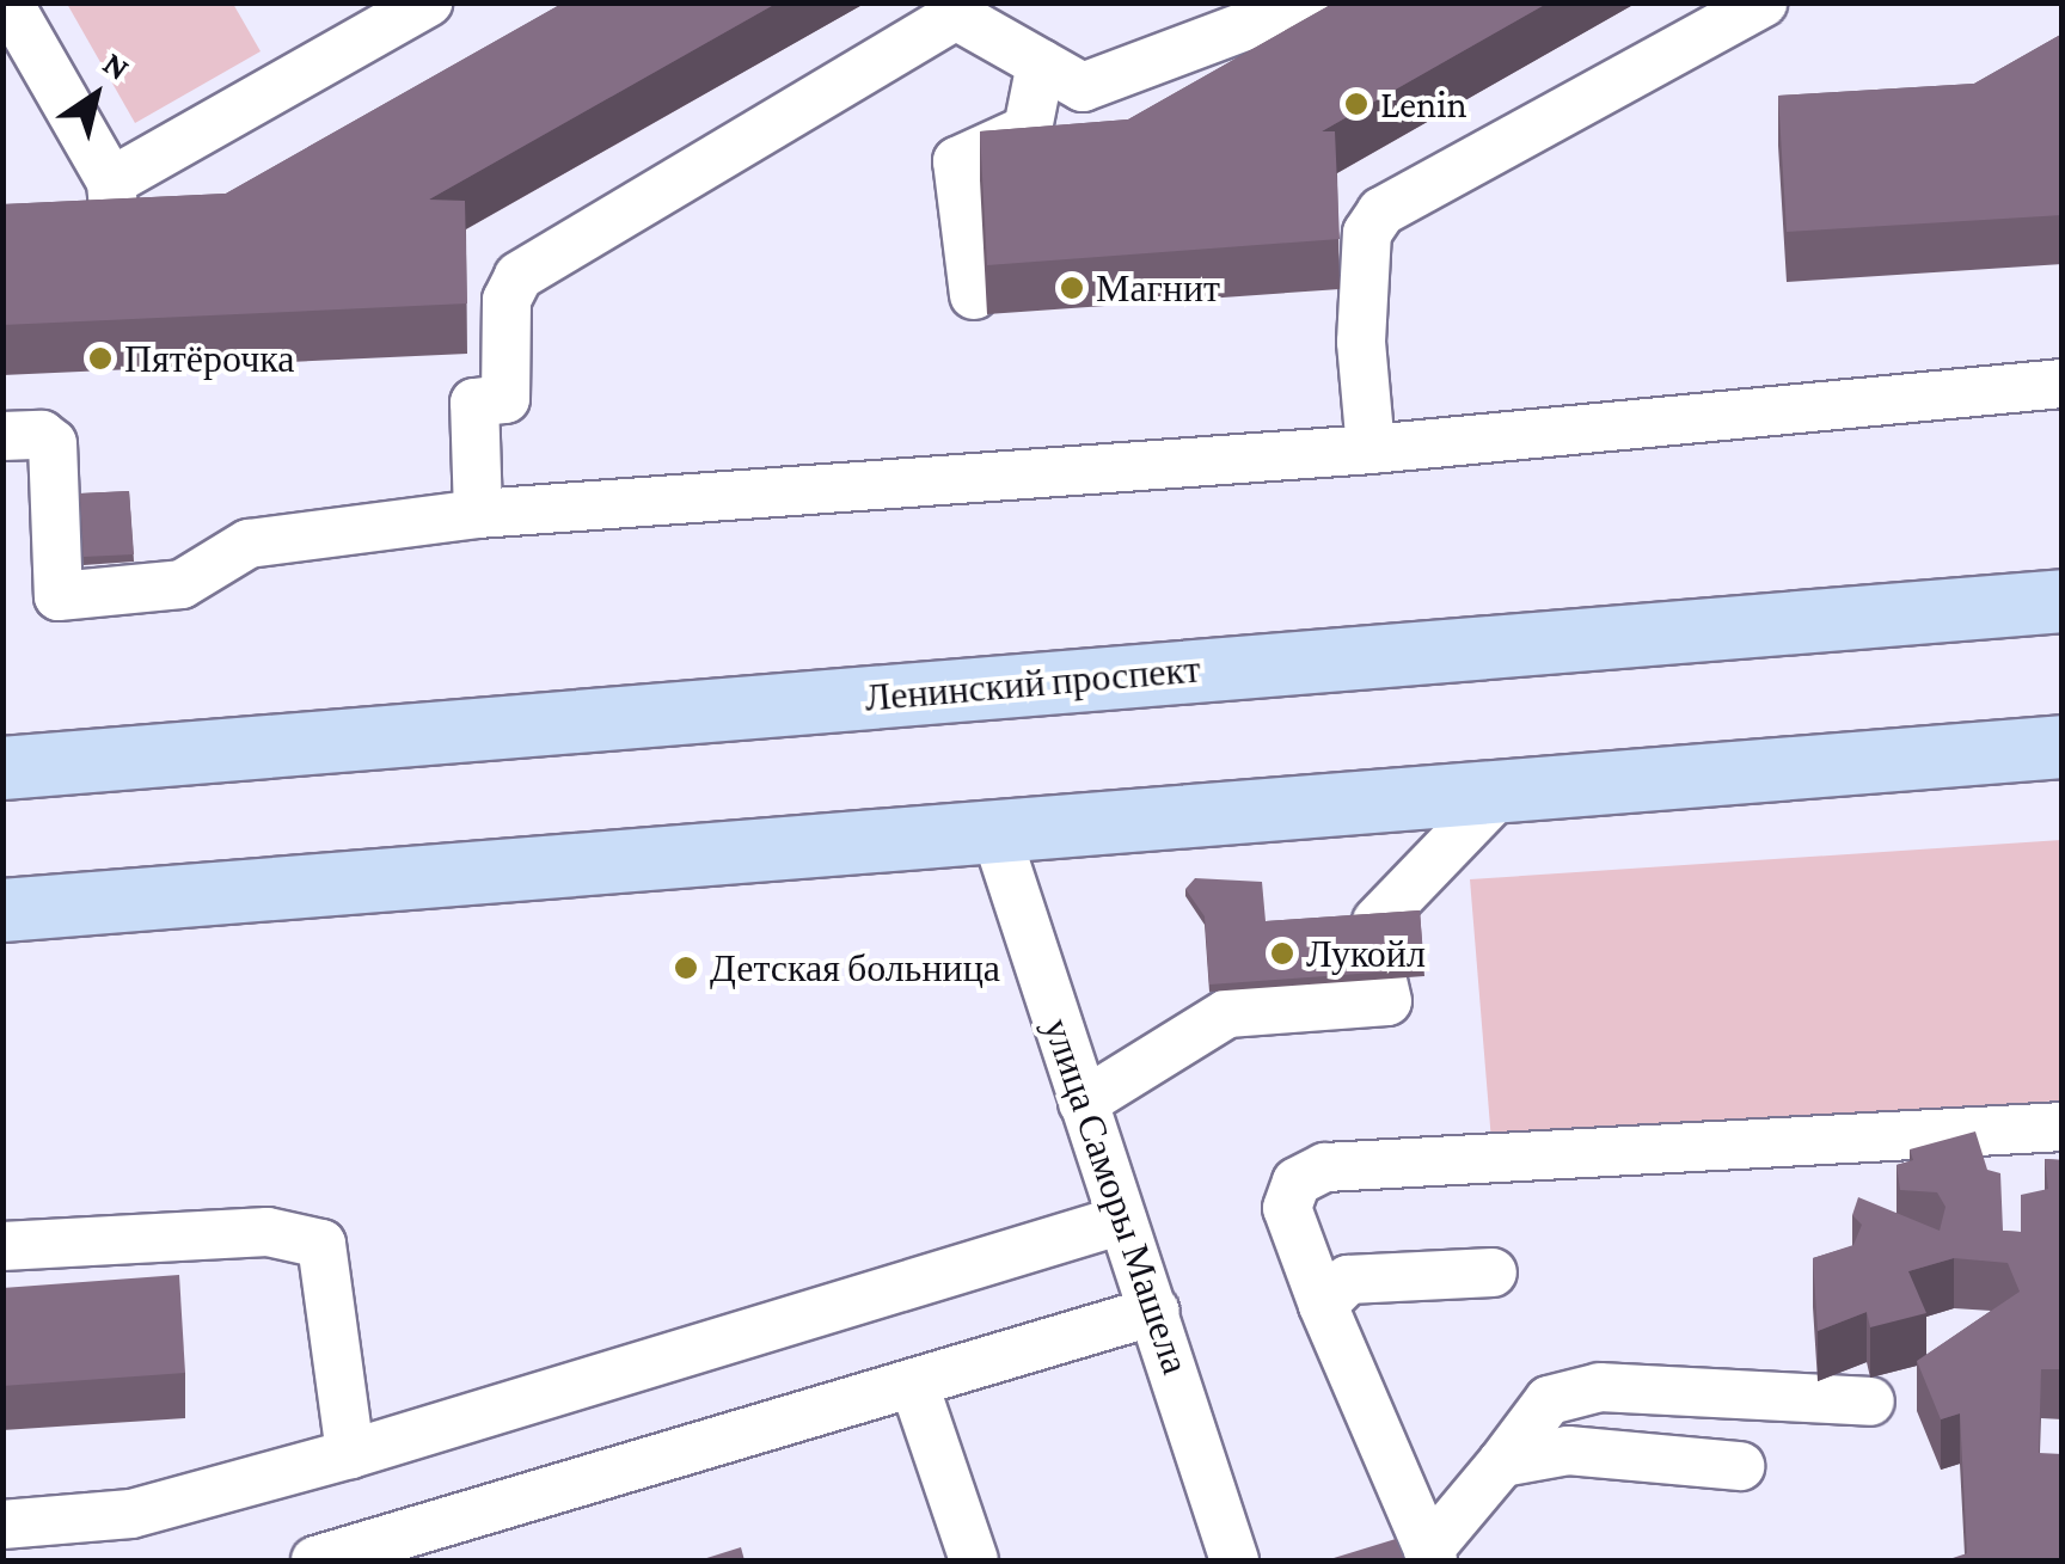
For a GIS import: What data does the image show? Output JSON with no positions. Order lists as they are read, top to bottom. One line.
{"streets":{"main road":["Ленинский проспект"],"street":["улица Саморы Машела"]},"places":["Lenin","Магнит","Пятёрочка","Лукойл","Детская больница"],"north":"top right"}
